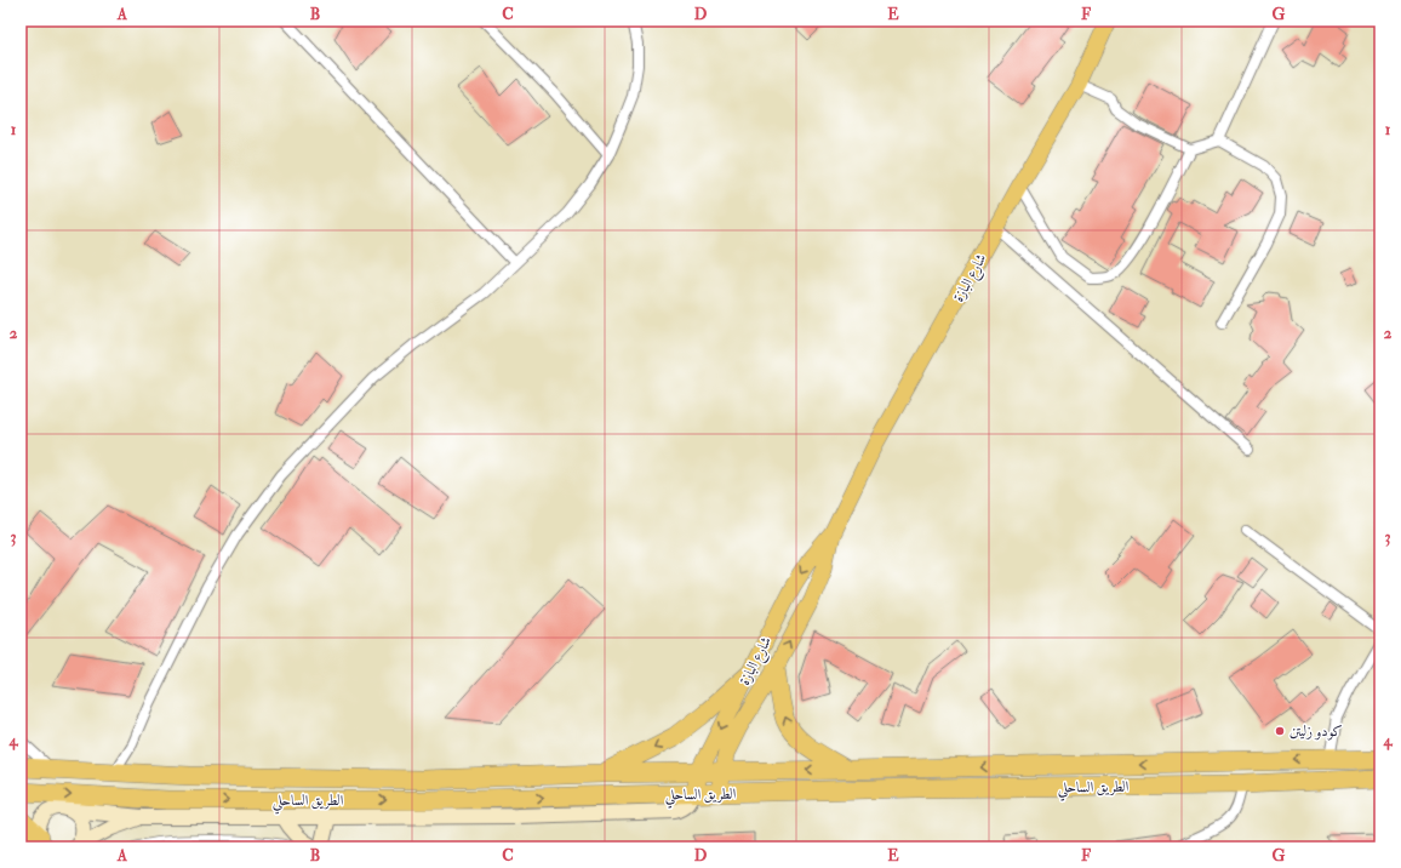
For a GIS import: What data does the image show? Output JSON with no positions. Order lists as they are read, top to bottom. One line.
{"streets":{"highway":["الطريق الساحلي"],"main road":["شارع البازة"]},"crossings":[["شارع البازة","الطريق الساحلي"]],"places":["كودو زليتن"],"grid":{"columns":["A","B","C","D","E","F","G"],"rows":["1","2","3","4"]}}
